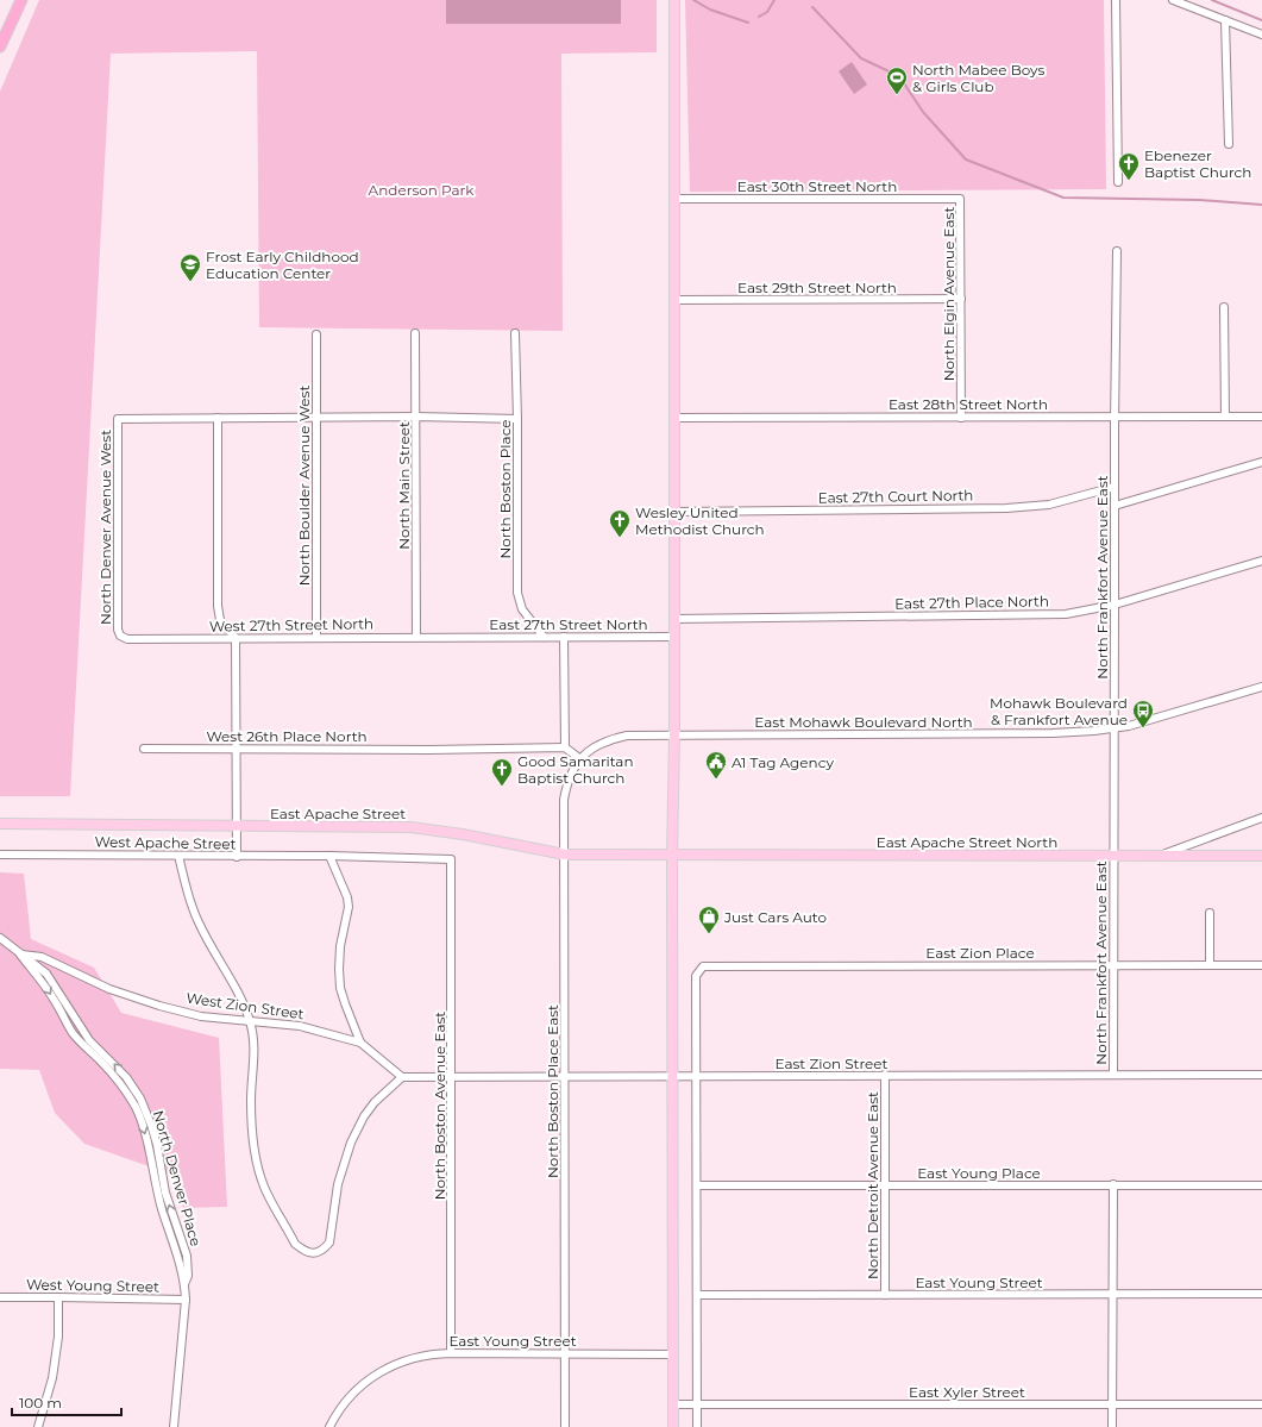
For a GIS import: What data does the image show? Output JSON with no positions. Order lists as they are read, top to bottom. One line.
{"streets":{"main road":["East Apache Street","East Apache Street North"],"street":["East 30th Street North","East 29th Street North","North Elgin Avenue East","East 28th Street North","North Boulder Avenue West","North Main Street","North Boston Place","East 27th Court North","North Denver Avenue West","North Frankfort Avenue East","East 27th Place North","East 27th Street North","West 27th Street North","East Mohawk Boulevard North","West 26th Place North","West Apache Street","East Zion Place","West Zion Street","East Zion Street","North Boston Place East","North Boston Avenue East","East Young Place","North Denver Place","North Detroit Avenue East","East Young Street","West Young Street","East Xyler Street"]},"crossings":[["East 30th Street North","North Elgin Avenue East"],["East 29th Street North","North Elgin Avenue East"],["North Elgin Avenue East","East 28th Street North"],["East 28th Street North","North Frankfort Avenue East"],["North Boulder Avenue West","West 27th Street North"],["North Main Street","West 27th Street North"],["North Boston Place","East 27th Street North"],["East 27th Court North","North Frankfort Avenue East"],["North Denver Avenue West","West 27th Street North"],["North Frankfort Avenue East","East 27th Place North"],["North Frankfort Avenue East","East Mohawk Boulevard North"],["North Frankfort Avenue East","East Apache Street North"],["North Frankfort Avenue East","East Zion Place"],["North Frankfort Avenue East","East Zion Street"],["East 27th Street North","West 27th Street North"],["East Mohawk Boulevard North","North Boston Place East"],["East Apache Street","East Apache Street North"],["East Apache Street","North Boston Place East"],["West Apache Street","North Boston Avenue East"],["East Zion Place","East Zion Street"],["West Zion Street","North Denver Place"],["East Zion Street","North Boston Place East"],["East Zion Street","North Boston Avenue East"],["East Zion Street","North Detroit Avenue East"],["North Boston Place East","East Young Street"],["North Boston Avenue East","East Young Street"],["East Young Place","North Detroit Avenue East"],["North Denver Place","West Young Street"],["North Detroit Avenue East","East Young Street"]],"parks":["Anderson Park"],"places":{"sports":["North Mabee Boys & Girls Club"],"church":["Ebenezer Baptist Church","Wesley United Methodist Church","Good Samaritan Baptist Church"],"school or university":["Frost Early Childhood Education Center"],"bus stop":["Mohawk Boulevard & Frankfort Avenue"],"public building":["A1 Tag Agency"],"shop":["Just Cars Auto"]},"scale_bar":"100 m"}
